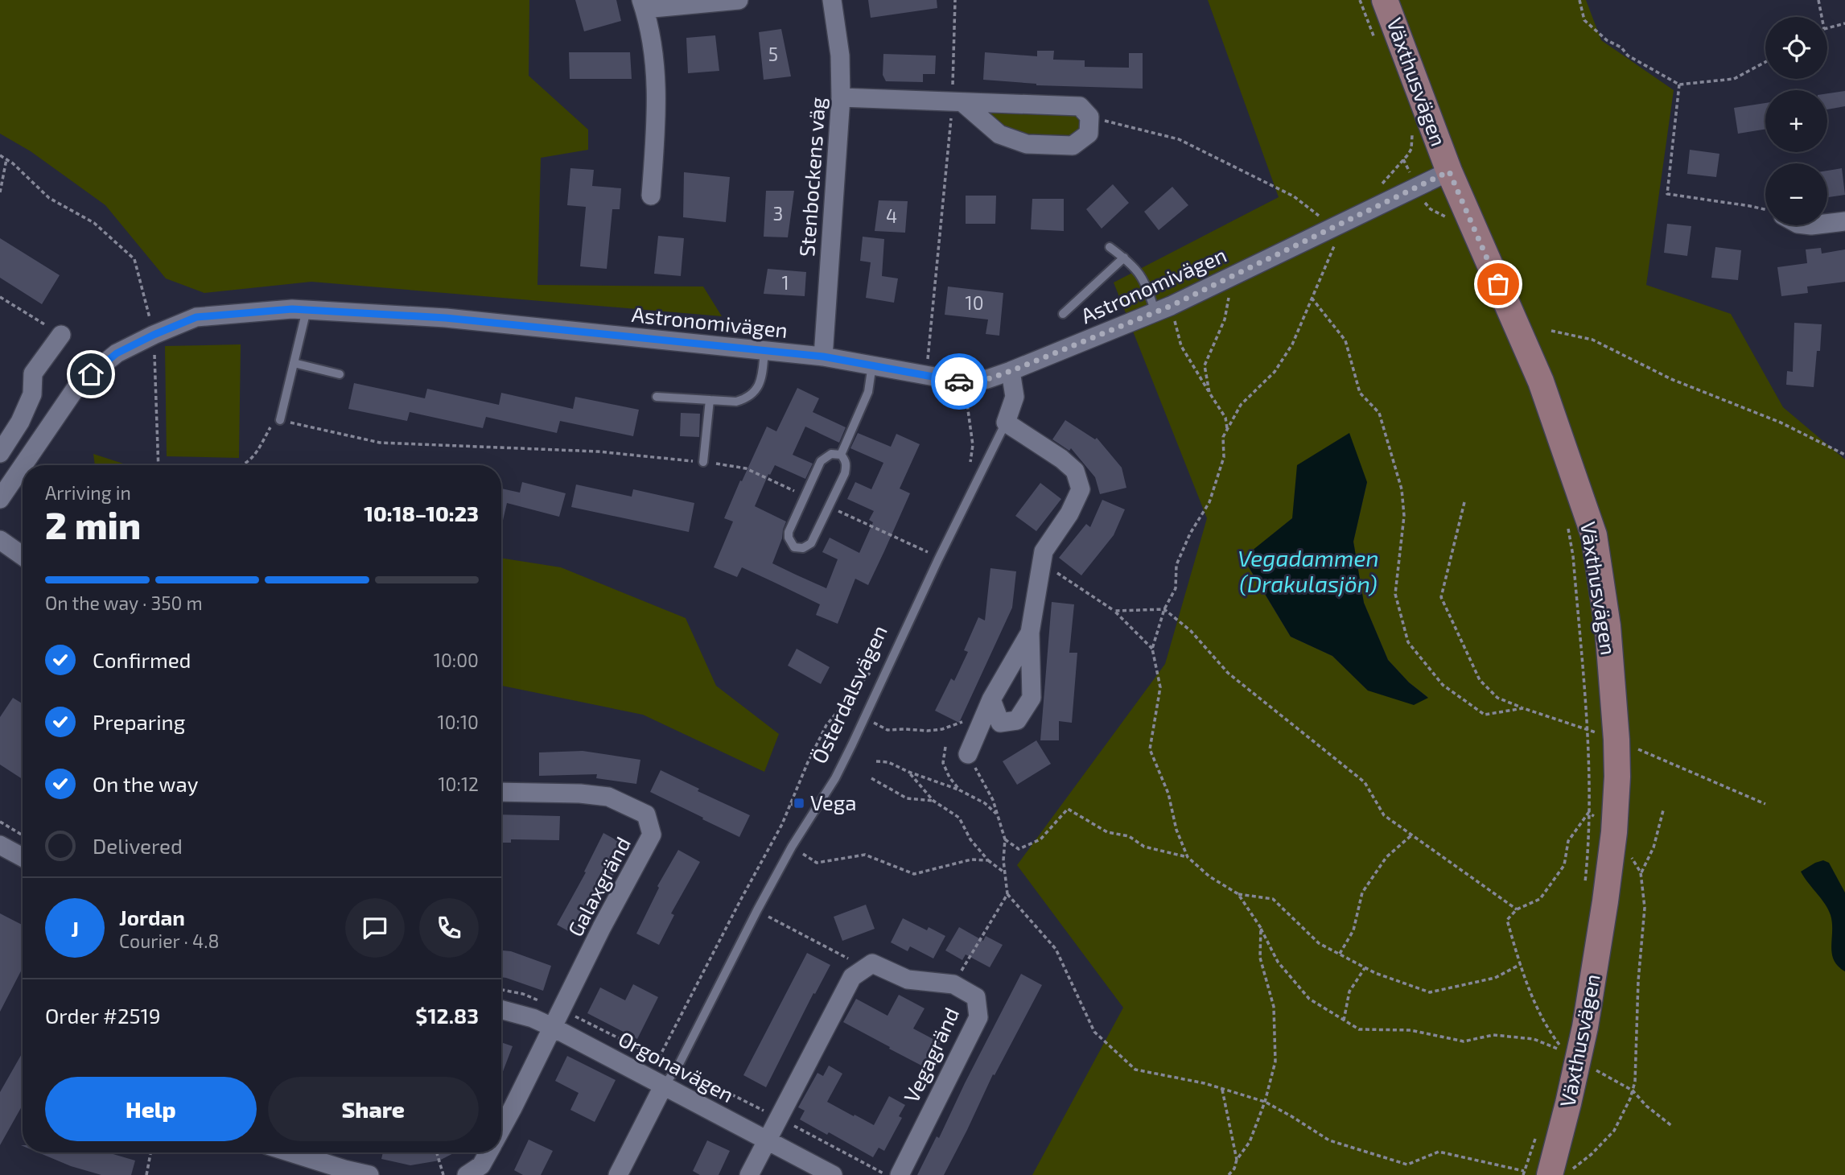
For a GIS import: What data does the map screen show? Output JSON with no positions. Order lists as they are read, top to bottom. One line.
{"streets":{"street":["Växthusvägen","Stenbockens väg","Astronomivägen","Österdalsvägen","Galaxgränd","Vegagränd","Orgonavägen"]},"crossings":[["Växthusvägen","Astronomivägen"],["Stenbockens väg","Astronomivägen"],["Astronomivägen","Österdalsvägen"],["Österdalsvägen","Orgonavägen"],["Galaxgränd","Orgonavägen"]],"water":["Vegadammen (Drakulasjön)"],"places":{"transit":["Vega"]},"house_numbers":["5","3","4","1","10"],"page":{"map_buttons":["+","−"],"heading":["2 min","Arriving in","10:18–10:23"],"panel":["Jordan","Courier · 4.8","Order #2519","$12.83"],"bar":"On the way · 350 m","list":[["Confirmed","10:00"],["Preparing","10:10"],["On the way","10:12"],"Delivered"],"round":"J","buttons":["Help","Share"]}}
